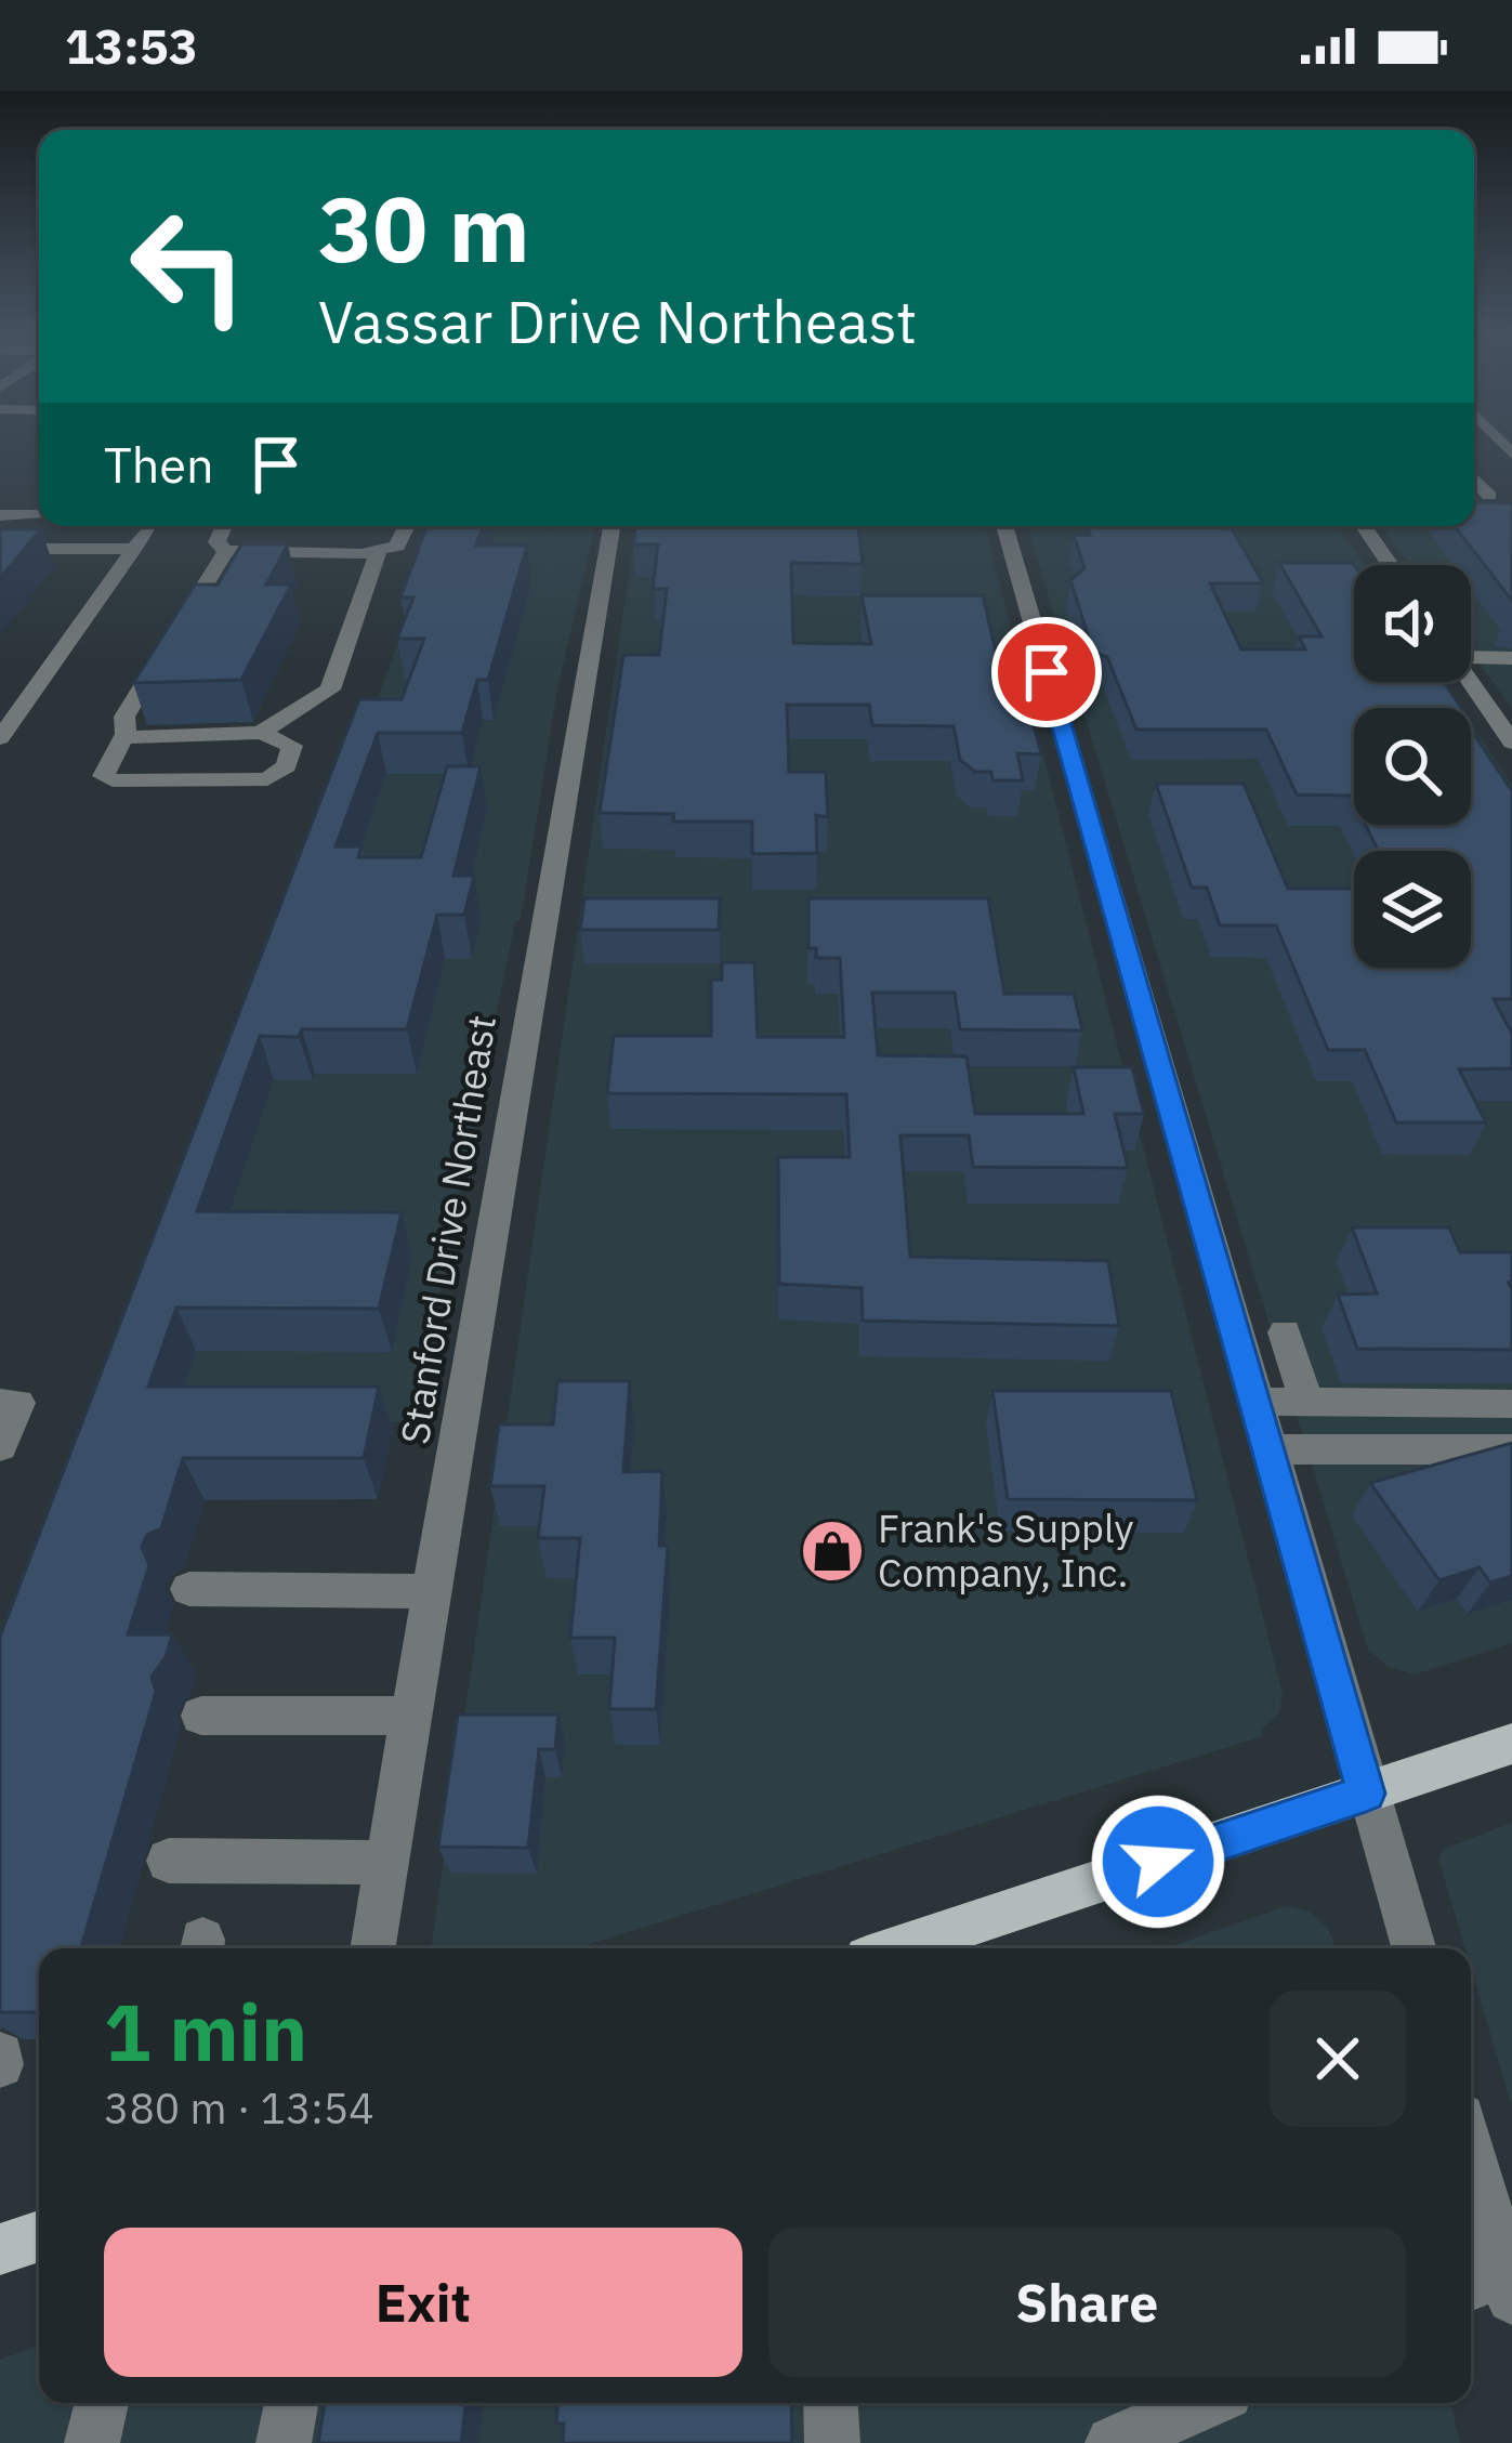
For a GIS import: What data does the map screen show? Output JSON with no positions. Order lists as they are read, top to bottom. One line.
{"streets":{"street":["Stanford Drive Northeast"]},"places":{"shop":["Frank's Supply Company, Inc."]},"page":{"status":"13:53","turn":["30 m","Vassar Drive Northeast"],"then":"Then","heading":["1 min","380 m · 13:54"],"buttons":["Exit","Share"]}}
